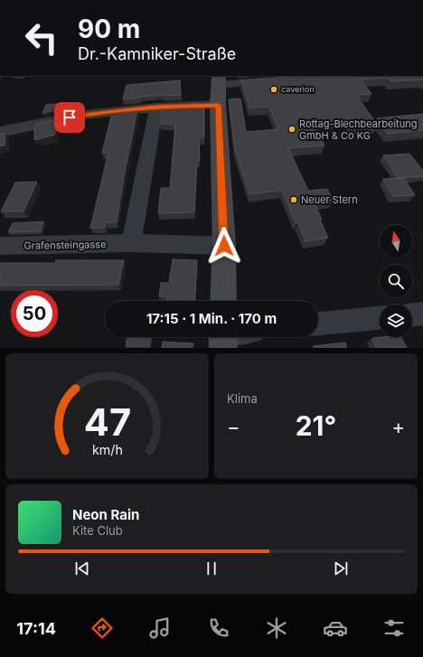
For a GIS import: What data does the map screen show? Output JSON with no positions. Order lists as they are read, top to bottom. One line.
{"streets":{"street":["Grafensteingasse"]},"places":["caverion","Rottag-Blechbearbeitung GmbH & Co KG","Neuer Stern"],"north":"top","page":{"turn":["90 m","Dr.-Kamniker-Straße"],"limit":"50","trip":"17:15 · 1 Min. · 170 m","tile":"Klima","heat":["−","21°","+"],"song":["Neon Rain","Kite Club"],"tabs":"17:14","gauge":["47","km/h"]}}
